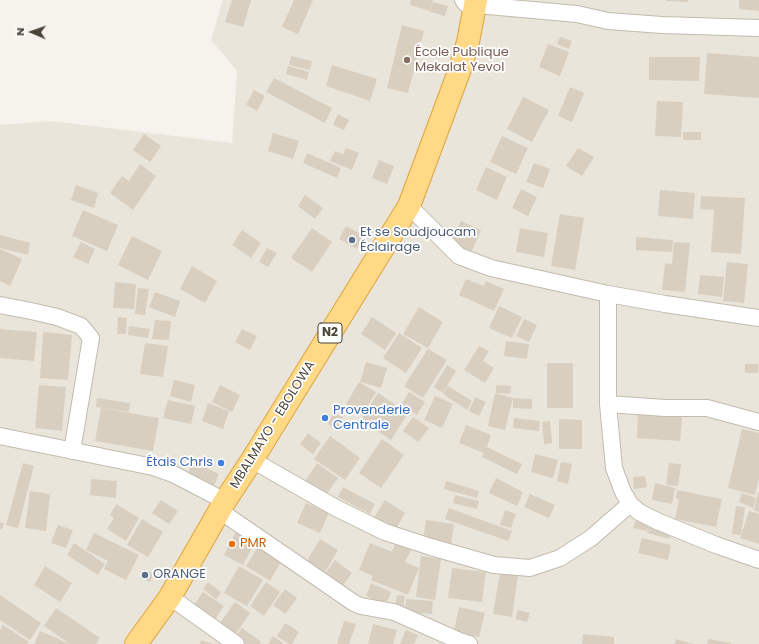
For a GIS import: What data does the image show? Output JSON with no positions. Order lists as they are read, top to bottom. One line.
{"streets":{"highway":["N2","MBALMAYO - EBOLOWA"]},"places":["École Publique Mekalat Yevol","Et se Soudjoucam Éclairage","Provenderie Centrale","Étais Chris","PMR","ORANGE"],"north":"left"}
